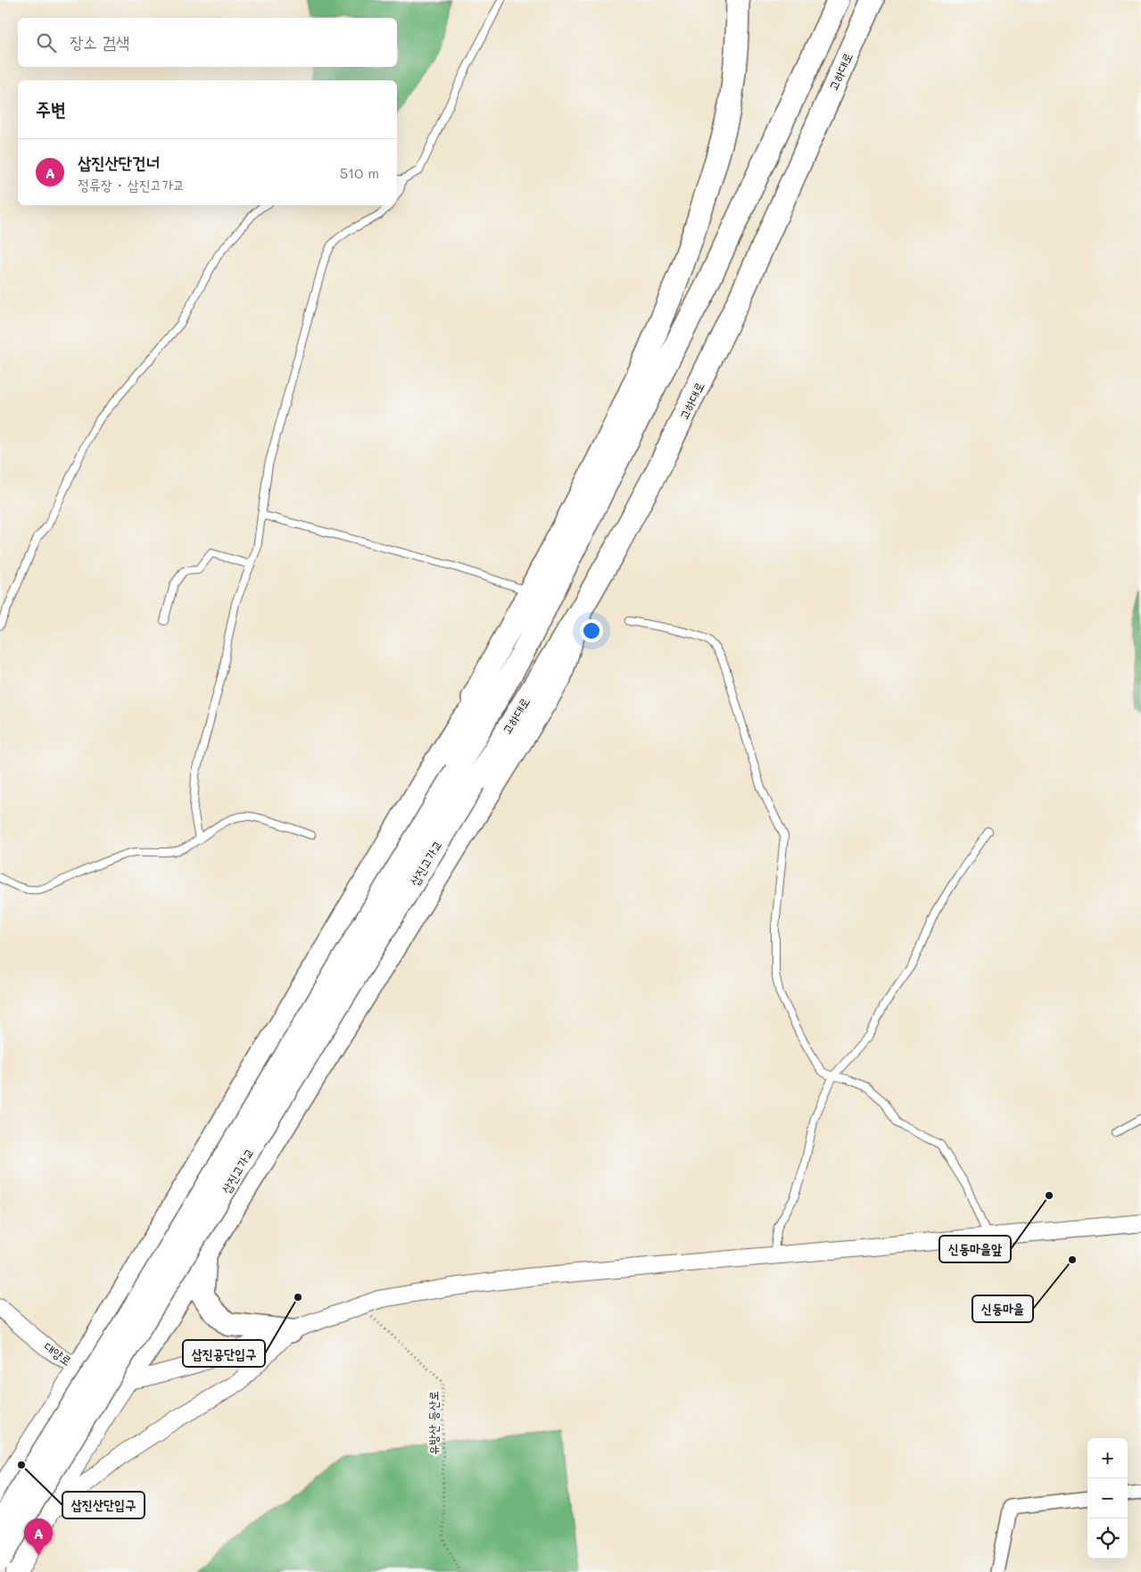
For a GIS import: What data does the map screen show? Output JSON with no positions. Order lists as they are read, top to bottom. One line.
{"streets":{"highway":["고하대로","삽진고가교"],"street":["대양로"],"path":["유방산 등산로"]},"crossings":[["고하대로","삽진고가교"]],"places":["신동마을앞","신동마을","삽진공단입구","삽진산단입구"],"page":{"search":"장소 검색","heading":"주변","list":[{"mark":"A","name":"삽진산단건너","note":"정류장 · 삽진고가교","value":"510 m"}],"map_buttons":["+","−"],"pins":"A"}}
